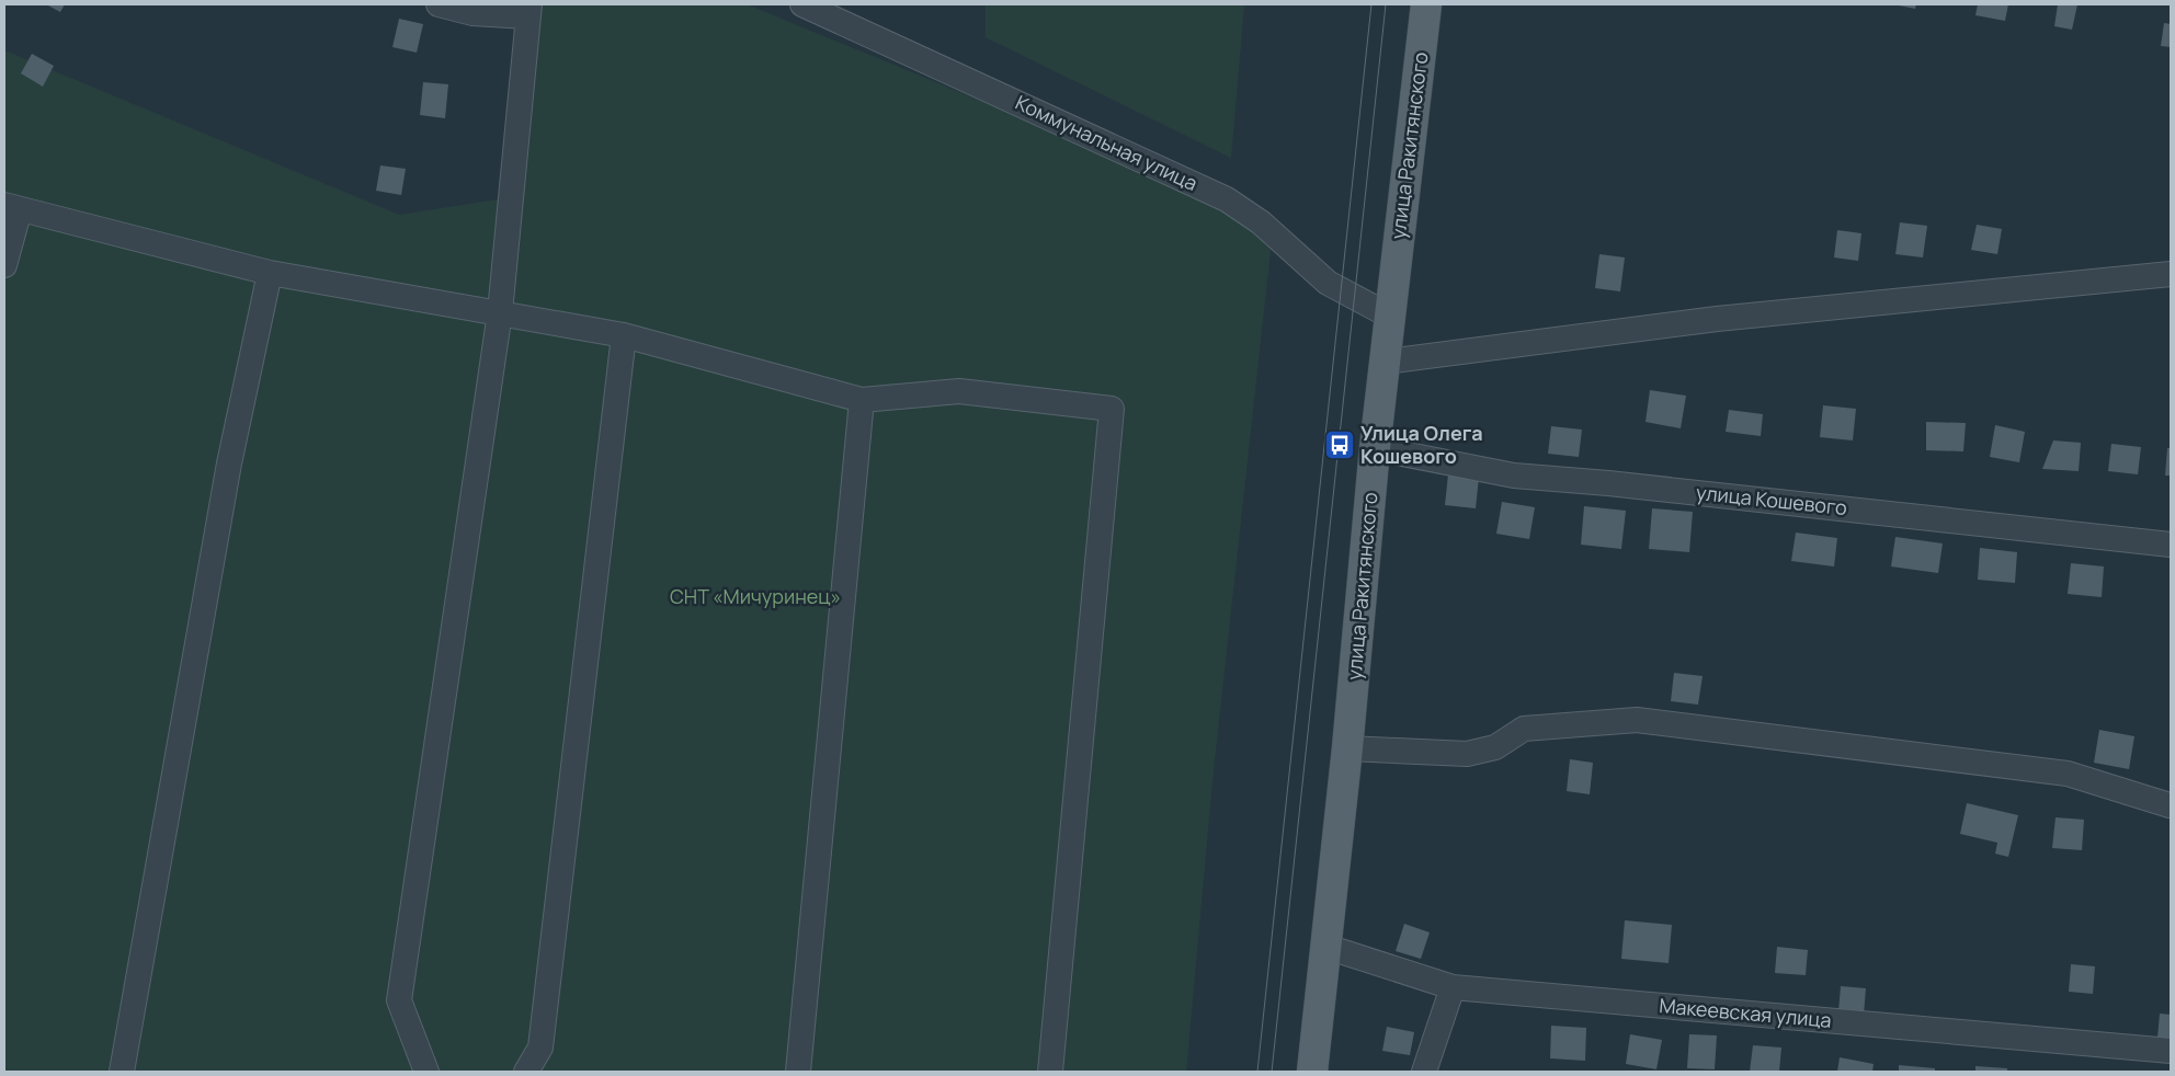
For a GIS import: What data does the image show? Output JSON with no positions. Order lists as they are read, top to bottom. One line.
{"streets":{"main road":["улица Ракитянского"],"street":["Коммунальная улица","улица Кошевого","Макеевская улица"]},"crossings":[["Коммунальная улица","улица Ракитянского"],["улица Ракитянского","улица Кошевого"],["улица Ракитянского","Макеевская улица"]],"parks":["СНТ «Мичуринец»"],"places":{"bus stop":["Улица Олега Кошевого"]}}
